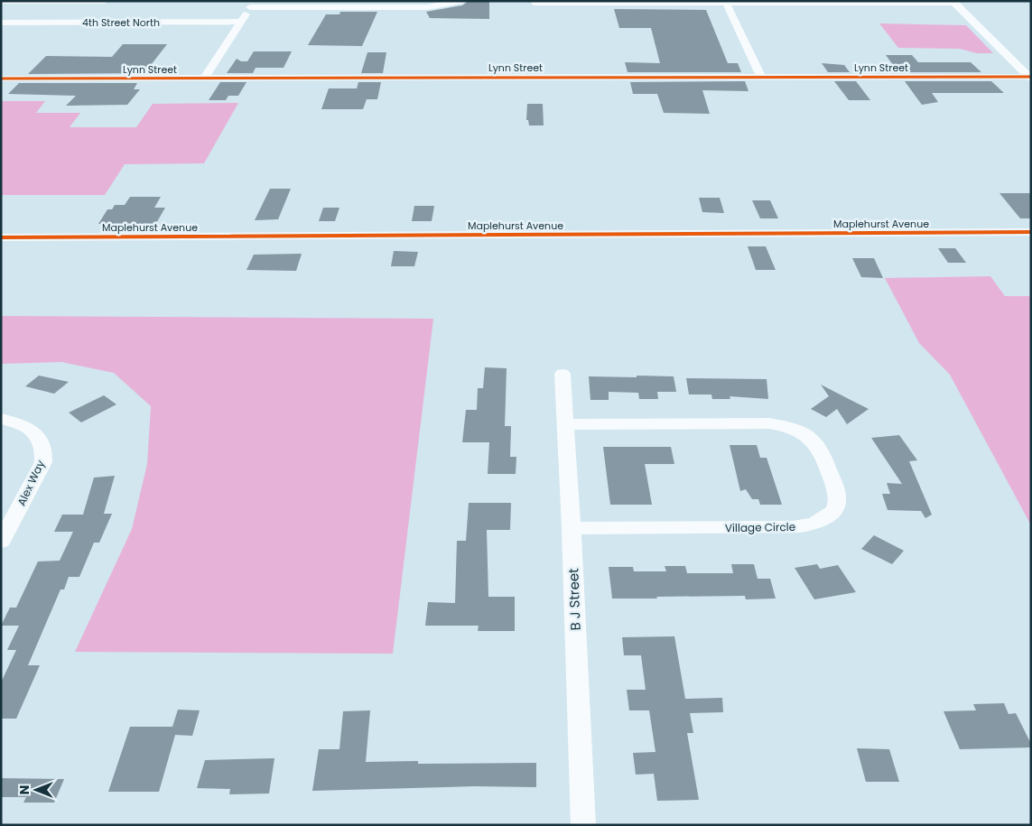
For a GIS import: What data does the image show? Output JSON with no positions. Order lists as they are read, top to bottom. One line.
{"streets":{"street":["4th Street North","Lynn Street","Maplehurst Avenue","Alex Way","Village Circle","B J Street"]},"crossings":[["Village Circle","B J Street"]],"north":"left"}
